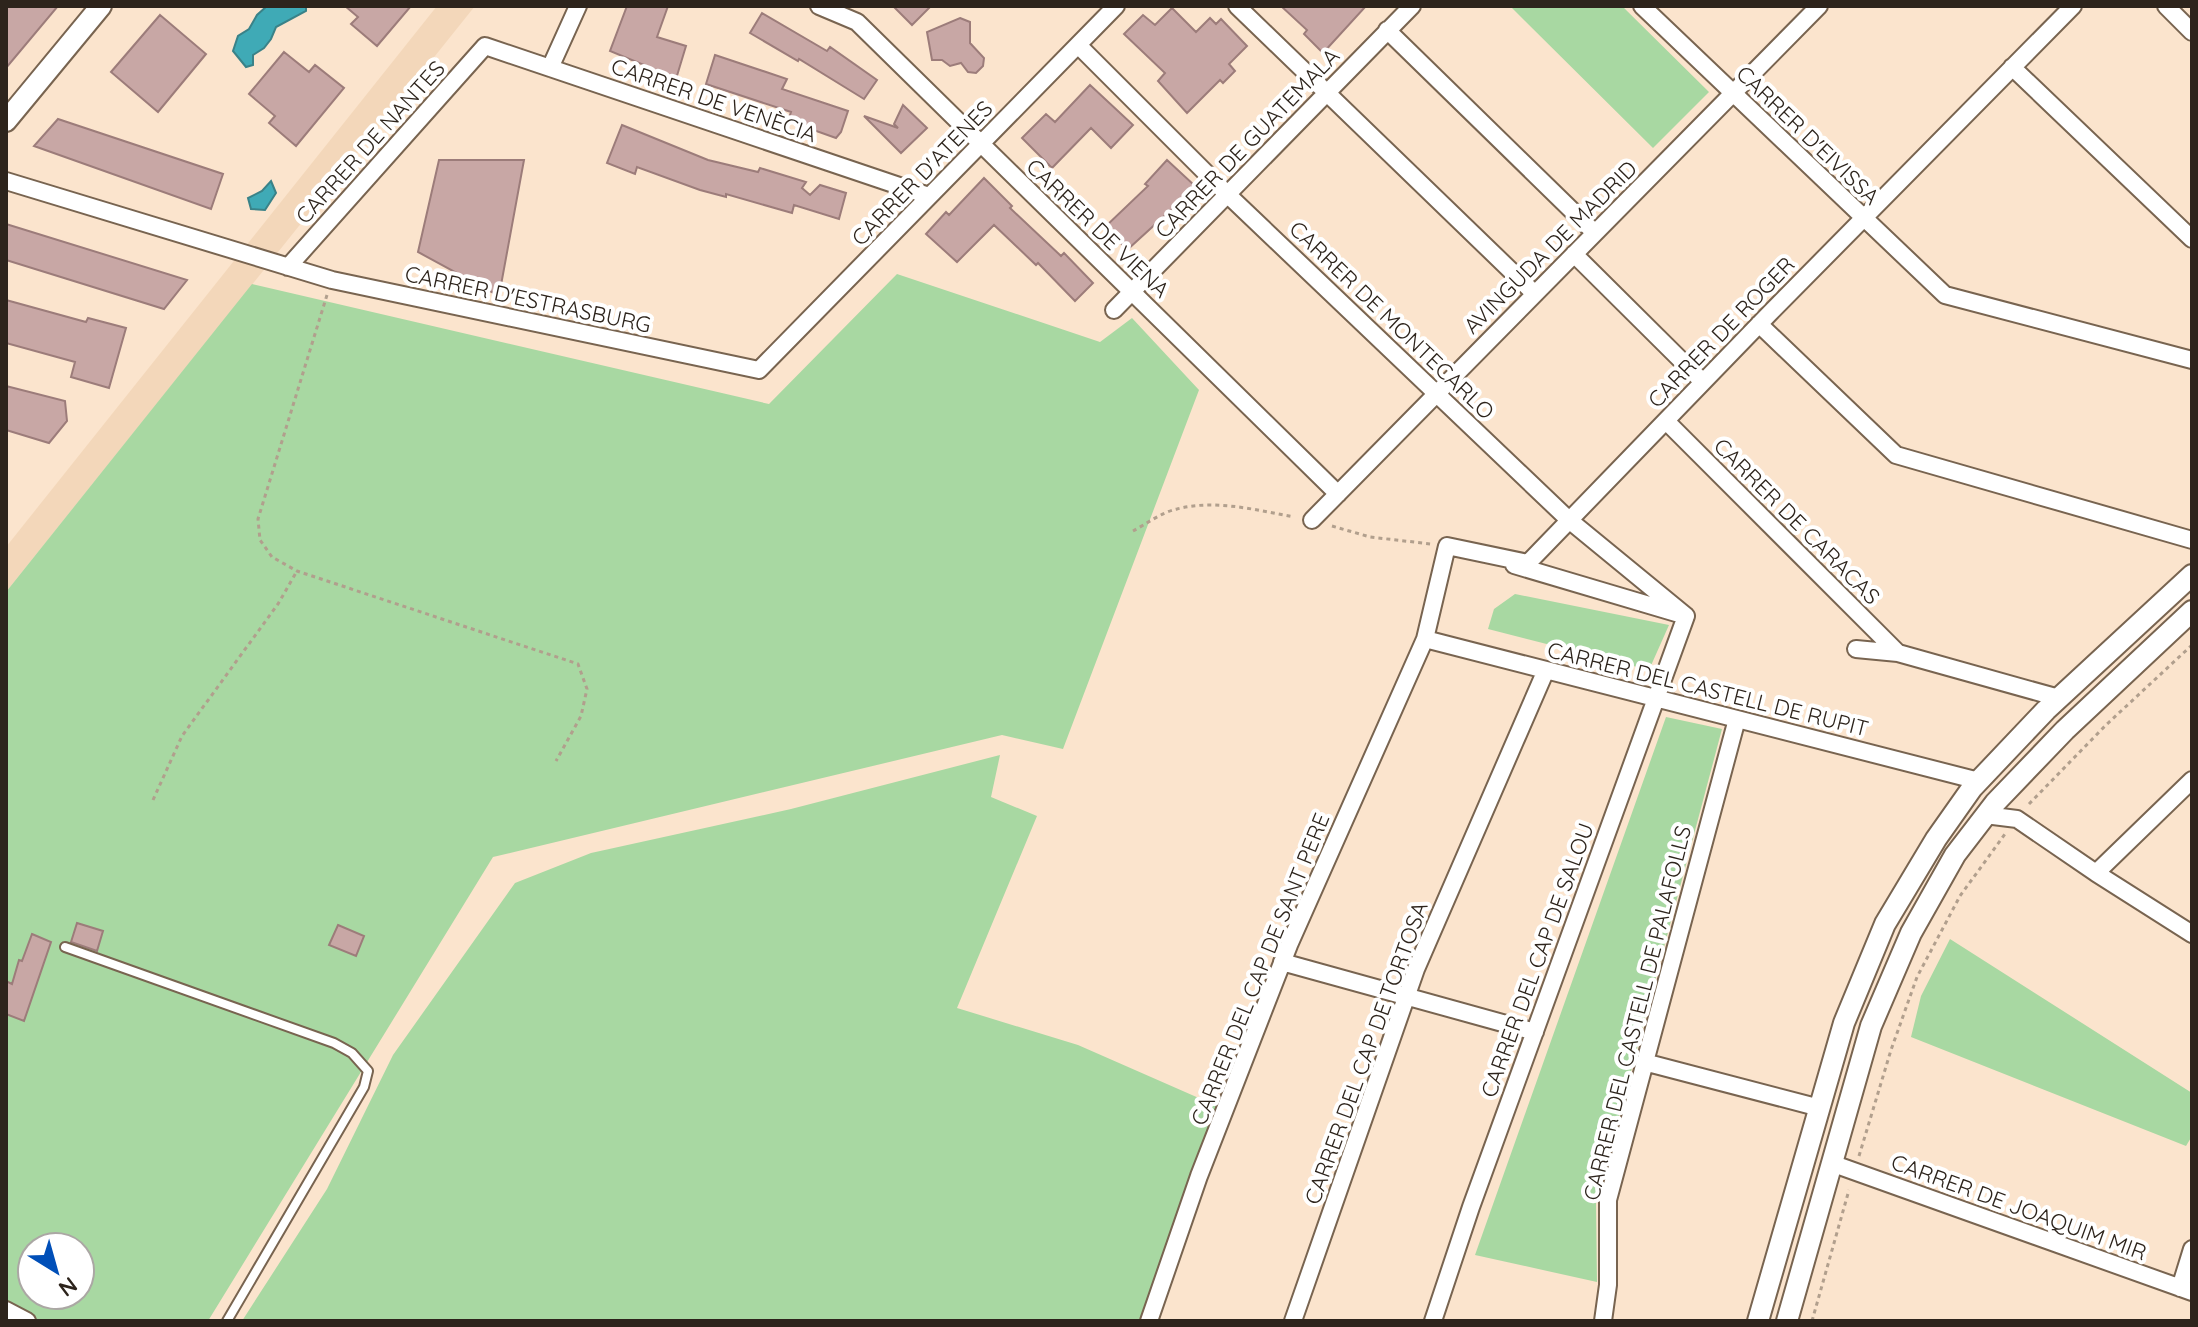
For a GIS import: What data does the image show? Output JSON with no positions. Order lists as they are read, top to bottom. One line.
{"streets":{"street":["CARRER DE VENÈCIA","CARRER D'EIVISSA","CARRER DE NANTES","CARRER DE GUATEMALA","CARRER D'ATENES","CARRER DE VIENA","AVINGUDA DE MADRID","CARRER D'ESTRASBURG","CARRER DE MONTECARLO","CARRER DE ROGER","CARRER DE CARACAS","CARRER DEL CASTELL DE RUPIT","CARRER DEL CAP DE SALOU","CARRER DEL CAP DE SANT PERE","CARRER DEL CASTELL DE PALAFOLLS","CARRER DEL CAP DE TORTOSA","CARRER DE JOAQUIM MIR"]},"crossings":[["CARRER DE VENÈCIA","CARRER DE NANTES"],["CARRER DE VENÈCIA","CARRER D'ATENES"],["CARRER D'EIVISSA","AVINGUDA DE MADRID"],["CARRER D'EIVISSA","CARRER DE ROGER"],["CARRER DE NANTES","CARRER D'ESTRASBURG"],["CARRER DE GUATEMALA","CARRER DE VIENA"],["CARRER DE GUATEMALA","CARRER DE MONTECARLO"],["CARRER D'ATENES","CARRER DE VIENA"],["CARRER D'ATENES","CARRER D'ESTRASBURG"],["CARRER D'ATENES","CARRER DE MONTECARLO"],["CARRER DE VIENA","AVINGUDA DE MADRID"],["AVINGUDA DE MADRID","CARRER DE MONTECARLO"],["CARRER DE MONTECARLO","CARRER DE ROGER"],["CARRER DE MONTECARLO","CARRER DEL CAP DE SALOU"],["CARRER DE ROGER","CARRER DE CARACAS"],["CARRER DEL CASTELL DE RUPIT","CARRER DEL CAP DE SALOU"],["CARRER DEL CASTELL DE RUPIT","CARRER DEL CAP DE SANT PERE"],["CARRER DEL CASTELL DE RUPIT","CARRER DEL CASTELL DE PALAFOLLS"],["CARRER DEL CASTELL DE RUPIT","CARRER DEL CAP DE TORTOSA"]],"north":"bottom right"}
